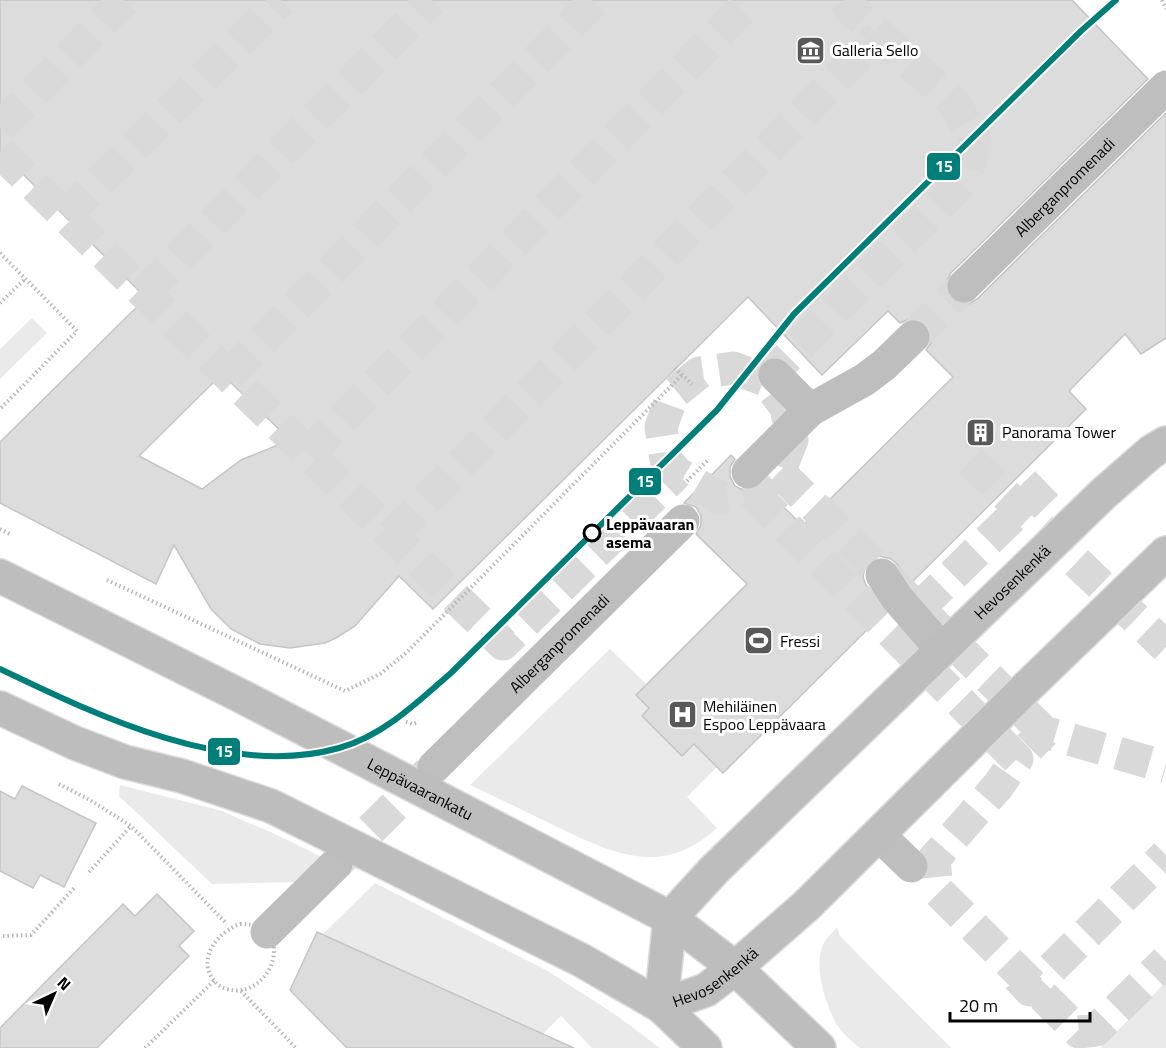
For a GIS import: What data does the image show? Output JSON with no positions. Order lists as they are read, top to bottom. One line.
{"streets":{"main road":["Hevosenkenkä","Leppävaarankatu"],"street":["Alberganpromenadi"]},"crossings":[["Hevosenkenkä","Leppävaarankatu"]],"places":{"museum":["Galleria Sello"],"building":["Panorama Tower"],"other":["Leppävaaran asema"],"sports":["Fressi"],"hospital":["Mehiläinen Espoo Leppävaara"]},"lines":["transit line 15"],"scale_bar":"20 m","north":"top right"}
